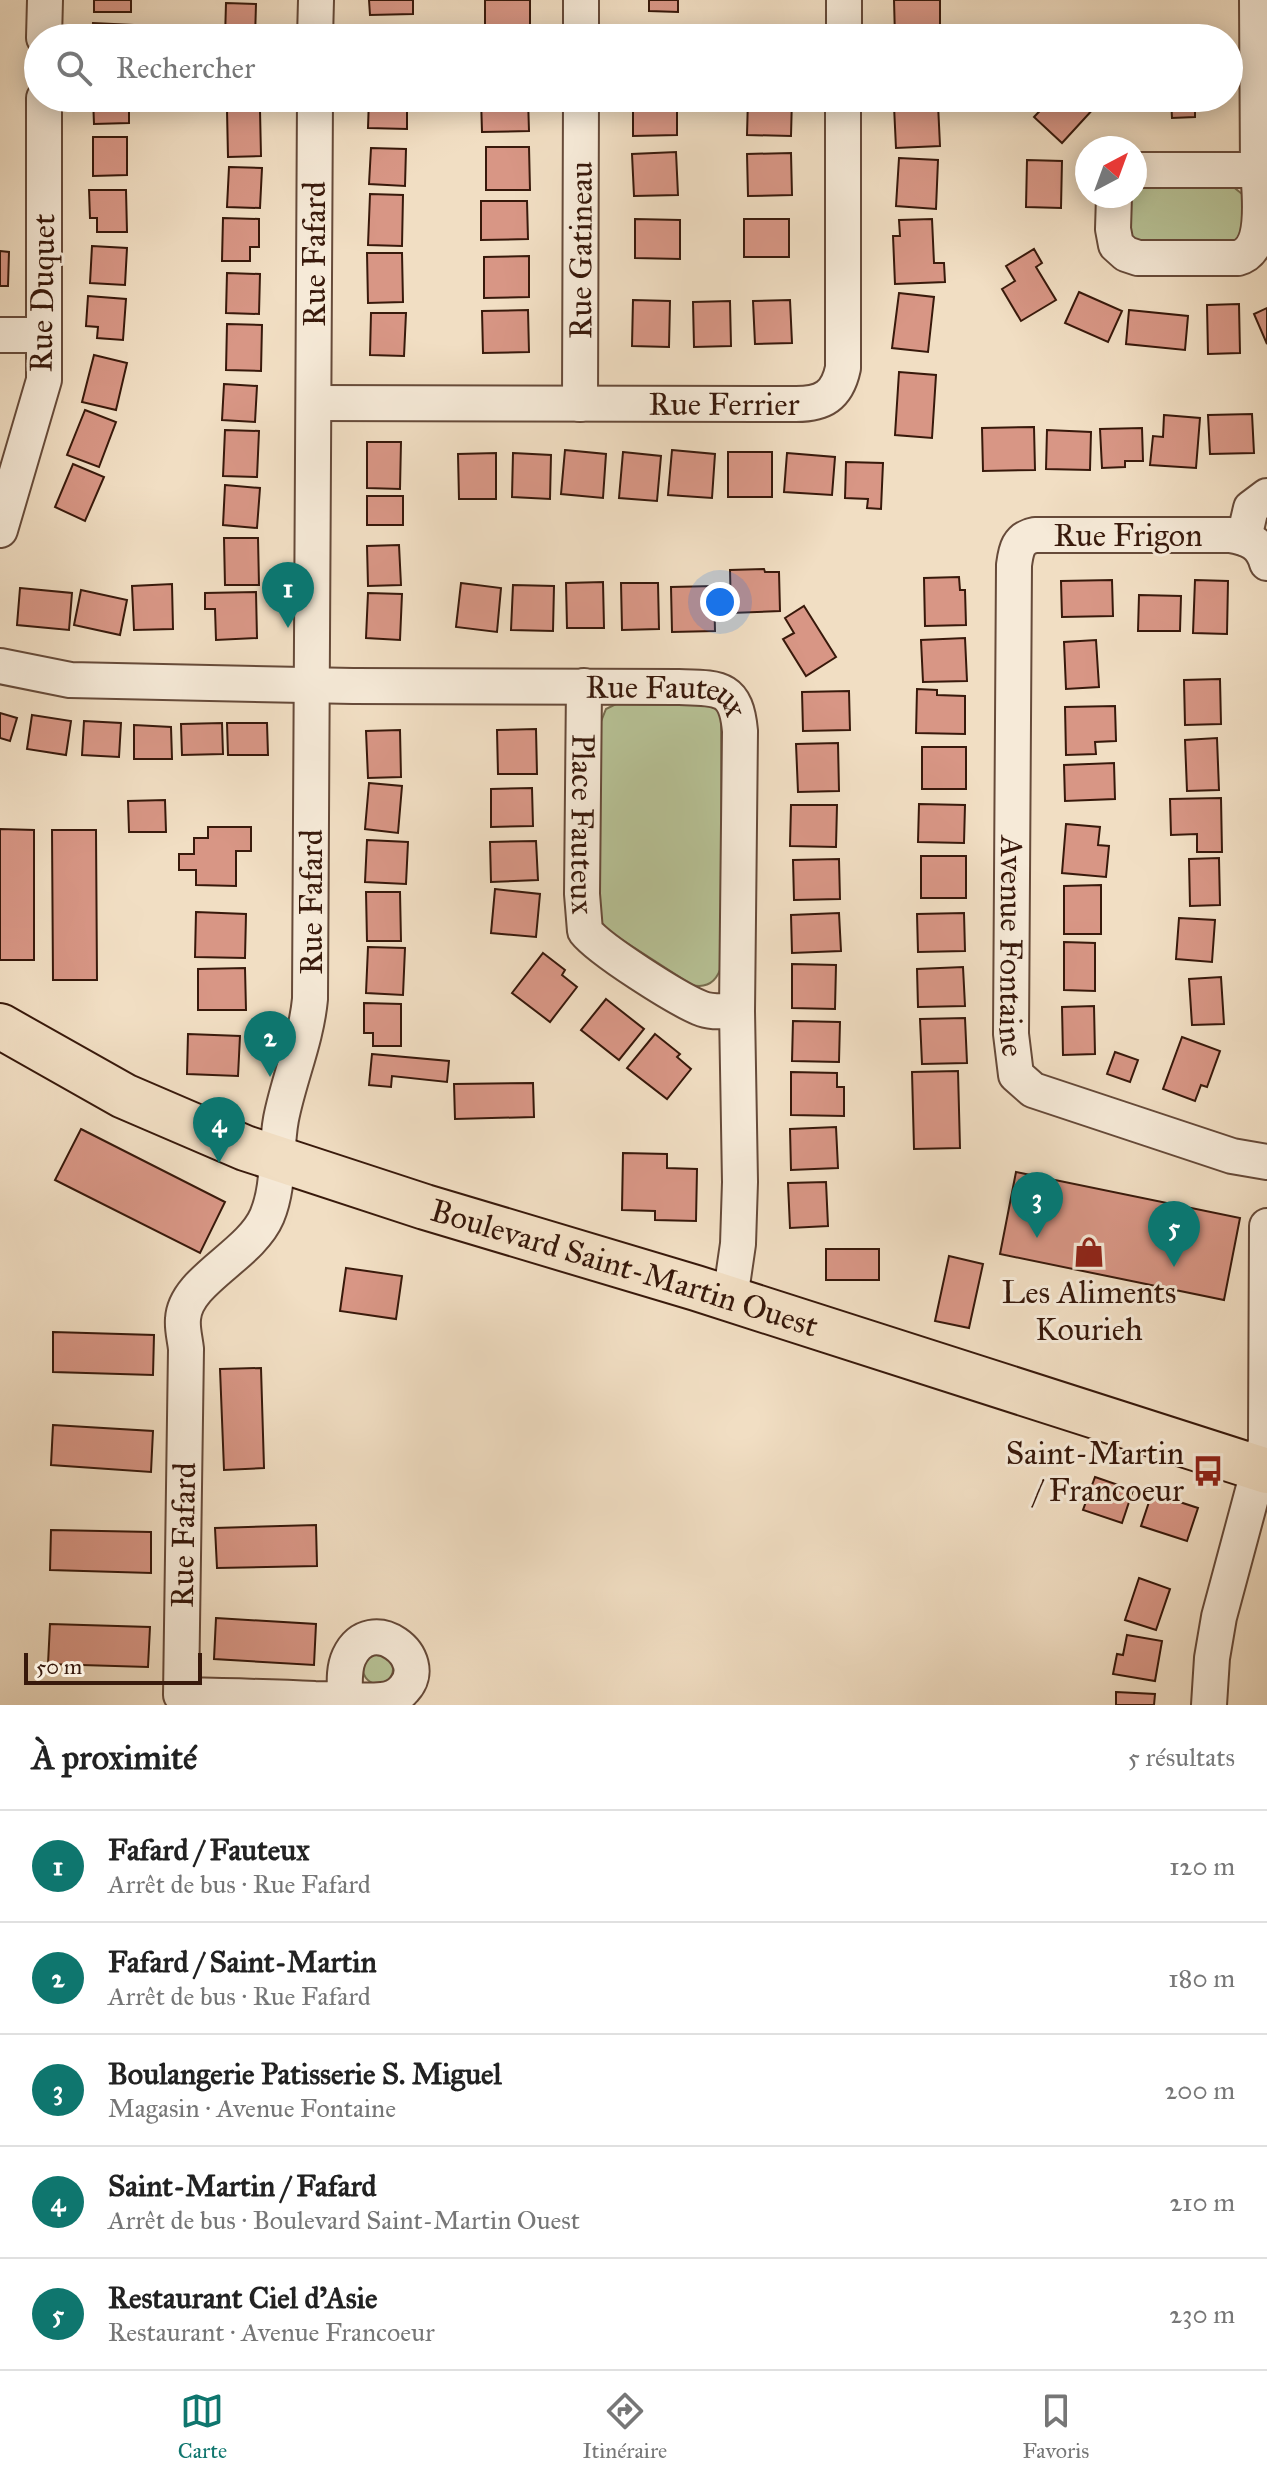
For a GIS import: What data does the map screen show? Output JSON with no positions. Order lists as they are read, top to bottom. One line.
{"streets":{"main road":["Boulevard Saint-Martin Ouest"],"street":["Rue Gatineau","Rue Fafard","Rue Duquet","Rue Ferrier","Rue Frigon","Rue Fauteux","Place Fauteux","Avenue Fontaine"]},"crossings":[["Rue Gatineau","Rue Ferrier"],["Rue Fafard","Rue Ferrier"],["Rue Fafard","Rue Fauteux"],["Rue Fafard","Boulevard Saint-Martin Ouest"],["Rue Frigon","Avenue Fontaine"],["Rue Fauteux","Place Fauteux"],["Rue Fauteux","Boulevard Saint-Martin Ouest"]],"places":{"shop":["Les Aliments Kourieh"],"bus stop":["Saint-Martin / Francoeur"]},"scale_bar":"50 m","north":"top right","page":{"search":"Rechercher","pins":["1","2","4","3","5"],"scale":"50 m","heading":["À proximité","5 résultats"],"list":[{"mark":"1","name":"Fafard / Fauteux","note":"Arrêt de bus · Rue Fafard","value":"120 m"},{"mark":"2","name":"Fafard / Saint-Martin","note":"Arrêt de bus · Rue Fafard","value":"180 m"},{"mark":"3","name":"Boulangerie Patisserie S. Miguel","note":"Magasin · Avenue Fontaine","value":"200 m"},{"mark":"4","name":"Saint-Martin / Fafard","note":"Arrêt de bus · Boulevard Saint-Martin Ouest","value":"210 m"},{"mark":"5","name":"Restaurant Ciel d'Asie","note":"Restaurant · Avenue Francoeur","value":"230 m"}],"nav":["Carte","Itinéraire","Favoris"]}}
